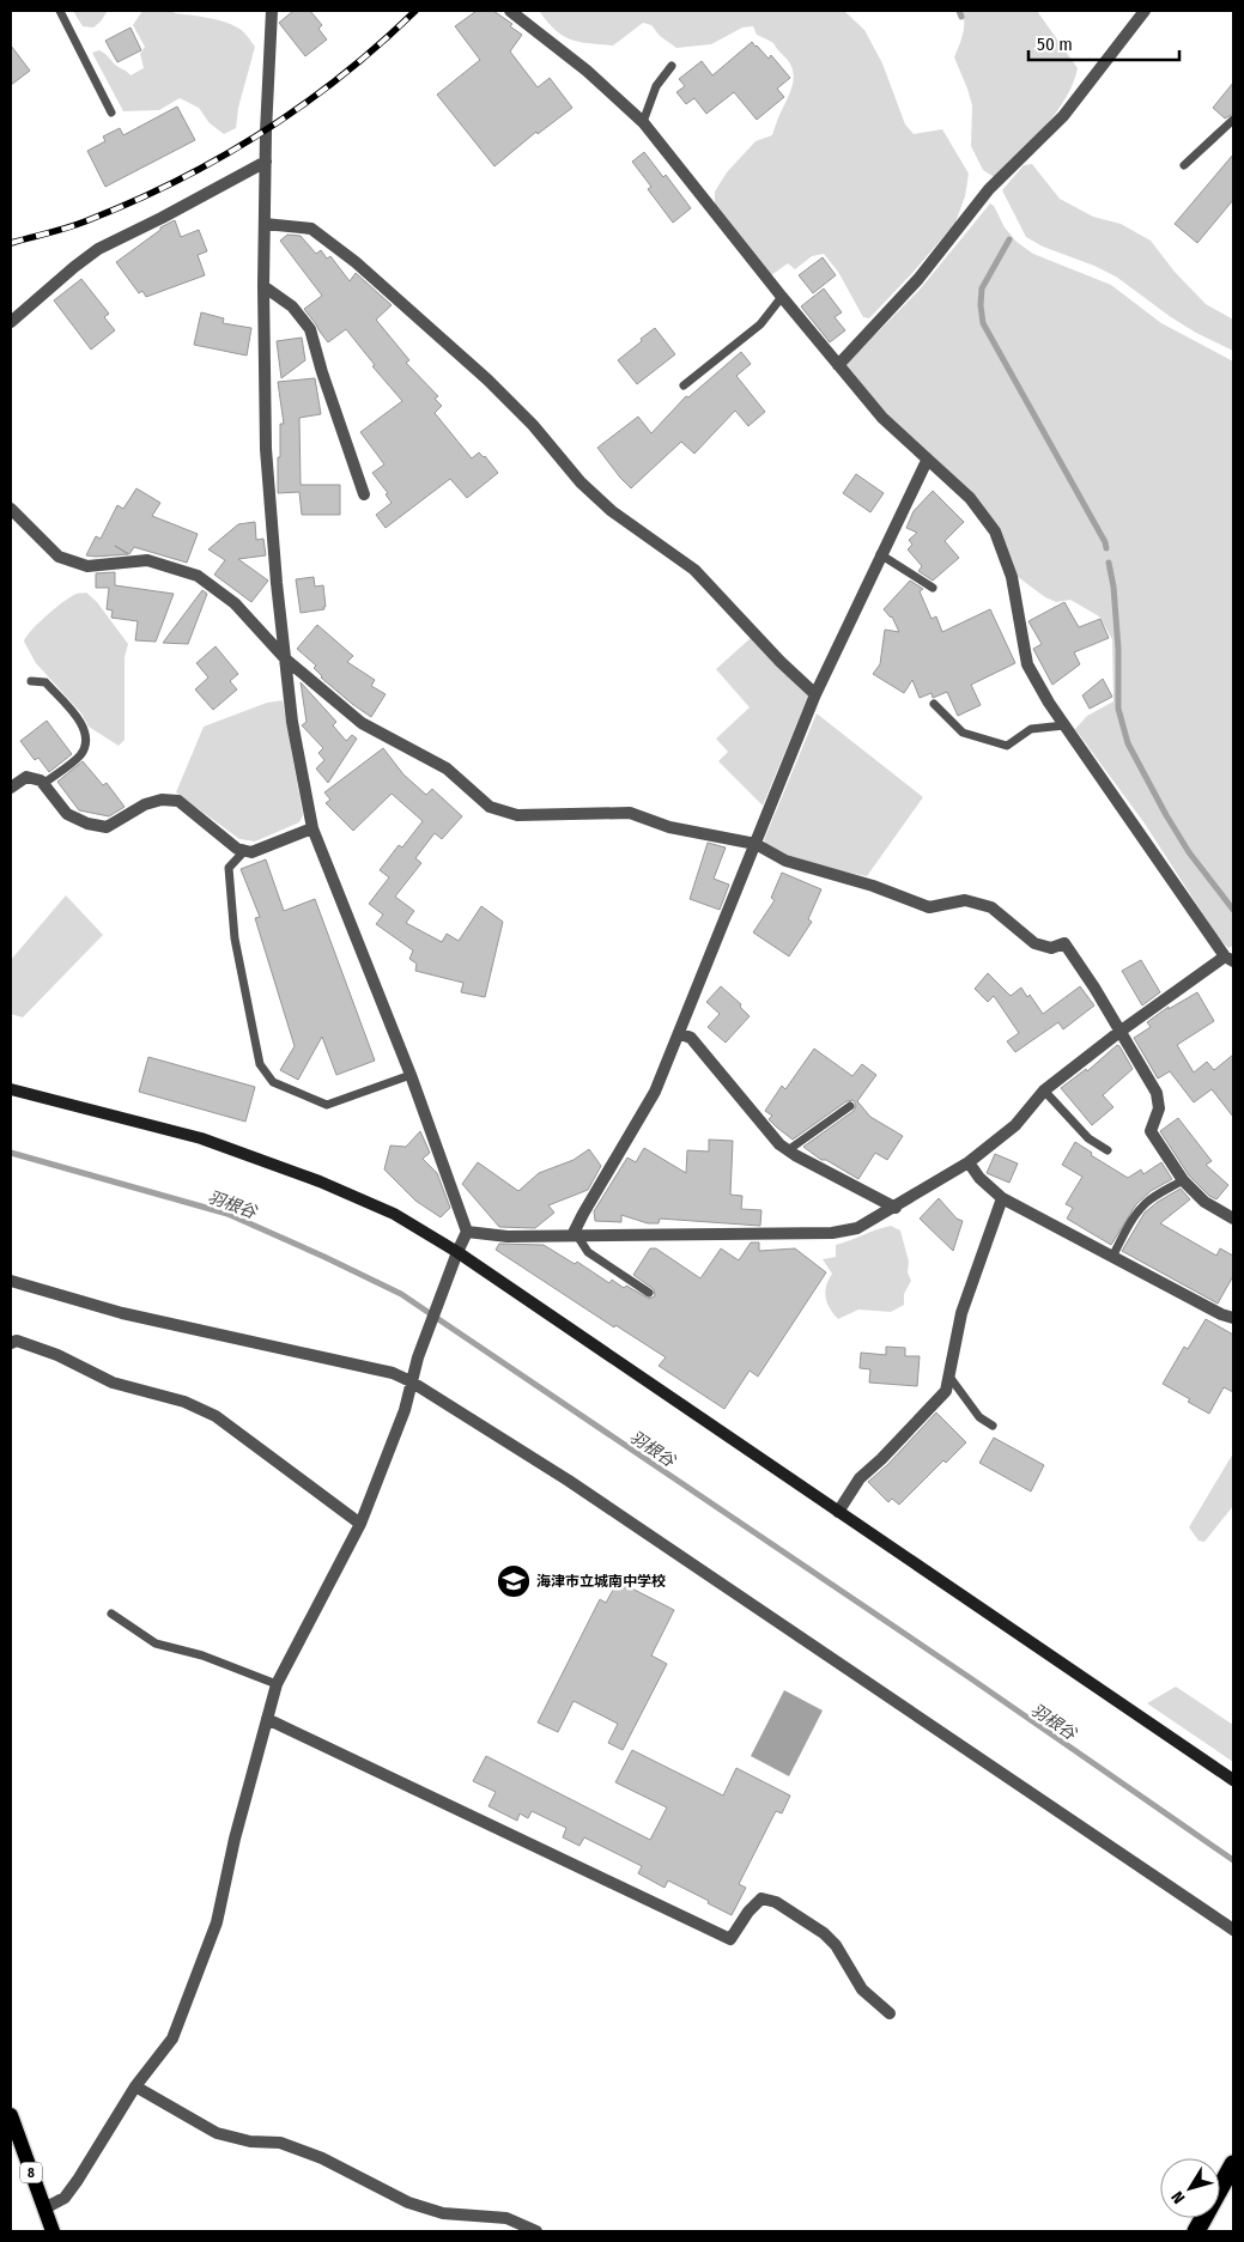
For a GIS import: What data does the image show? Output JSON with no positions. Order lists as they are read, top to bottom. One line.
{"streets":{"main road":["8"]},"water":["羽根谷"],"places":{"school or university":["海津市立城南中学校"]},"scale_bar":"50 m","north":"bottom left"}
